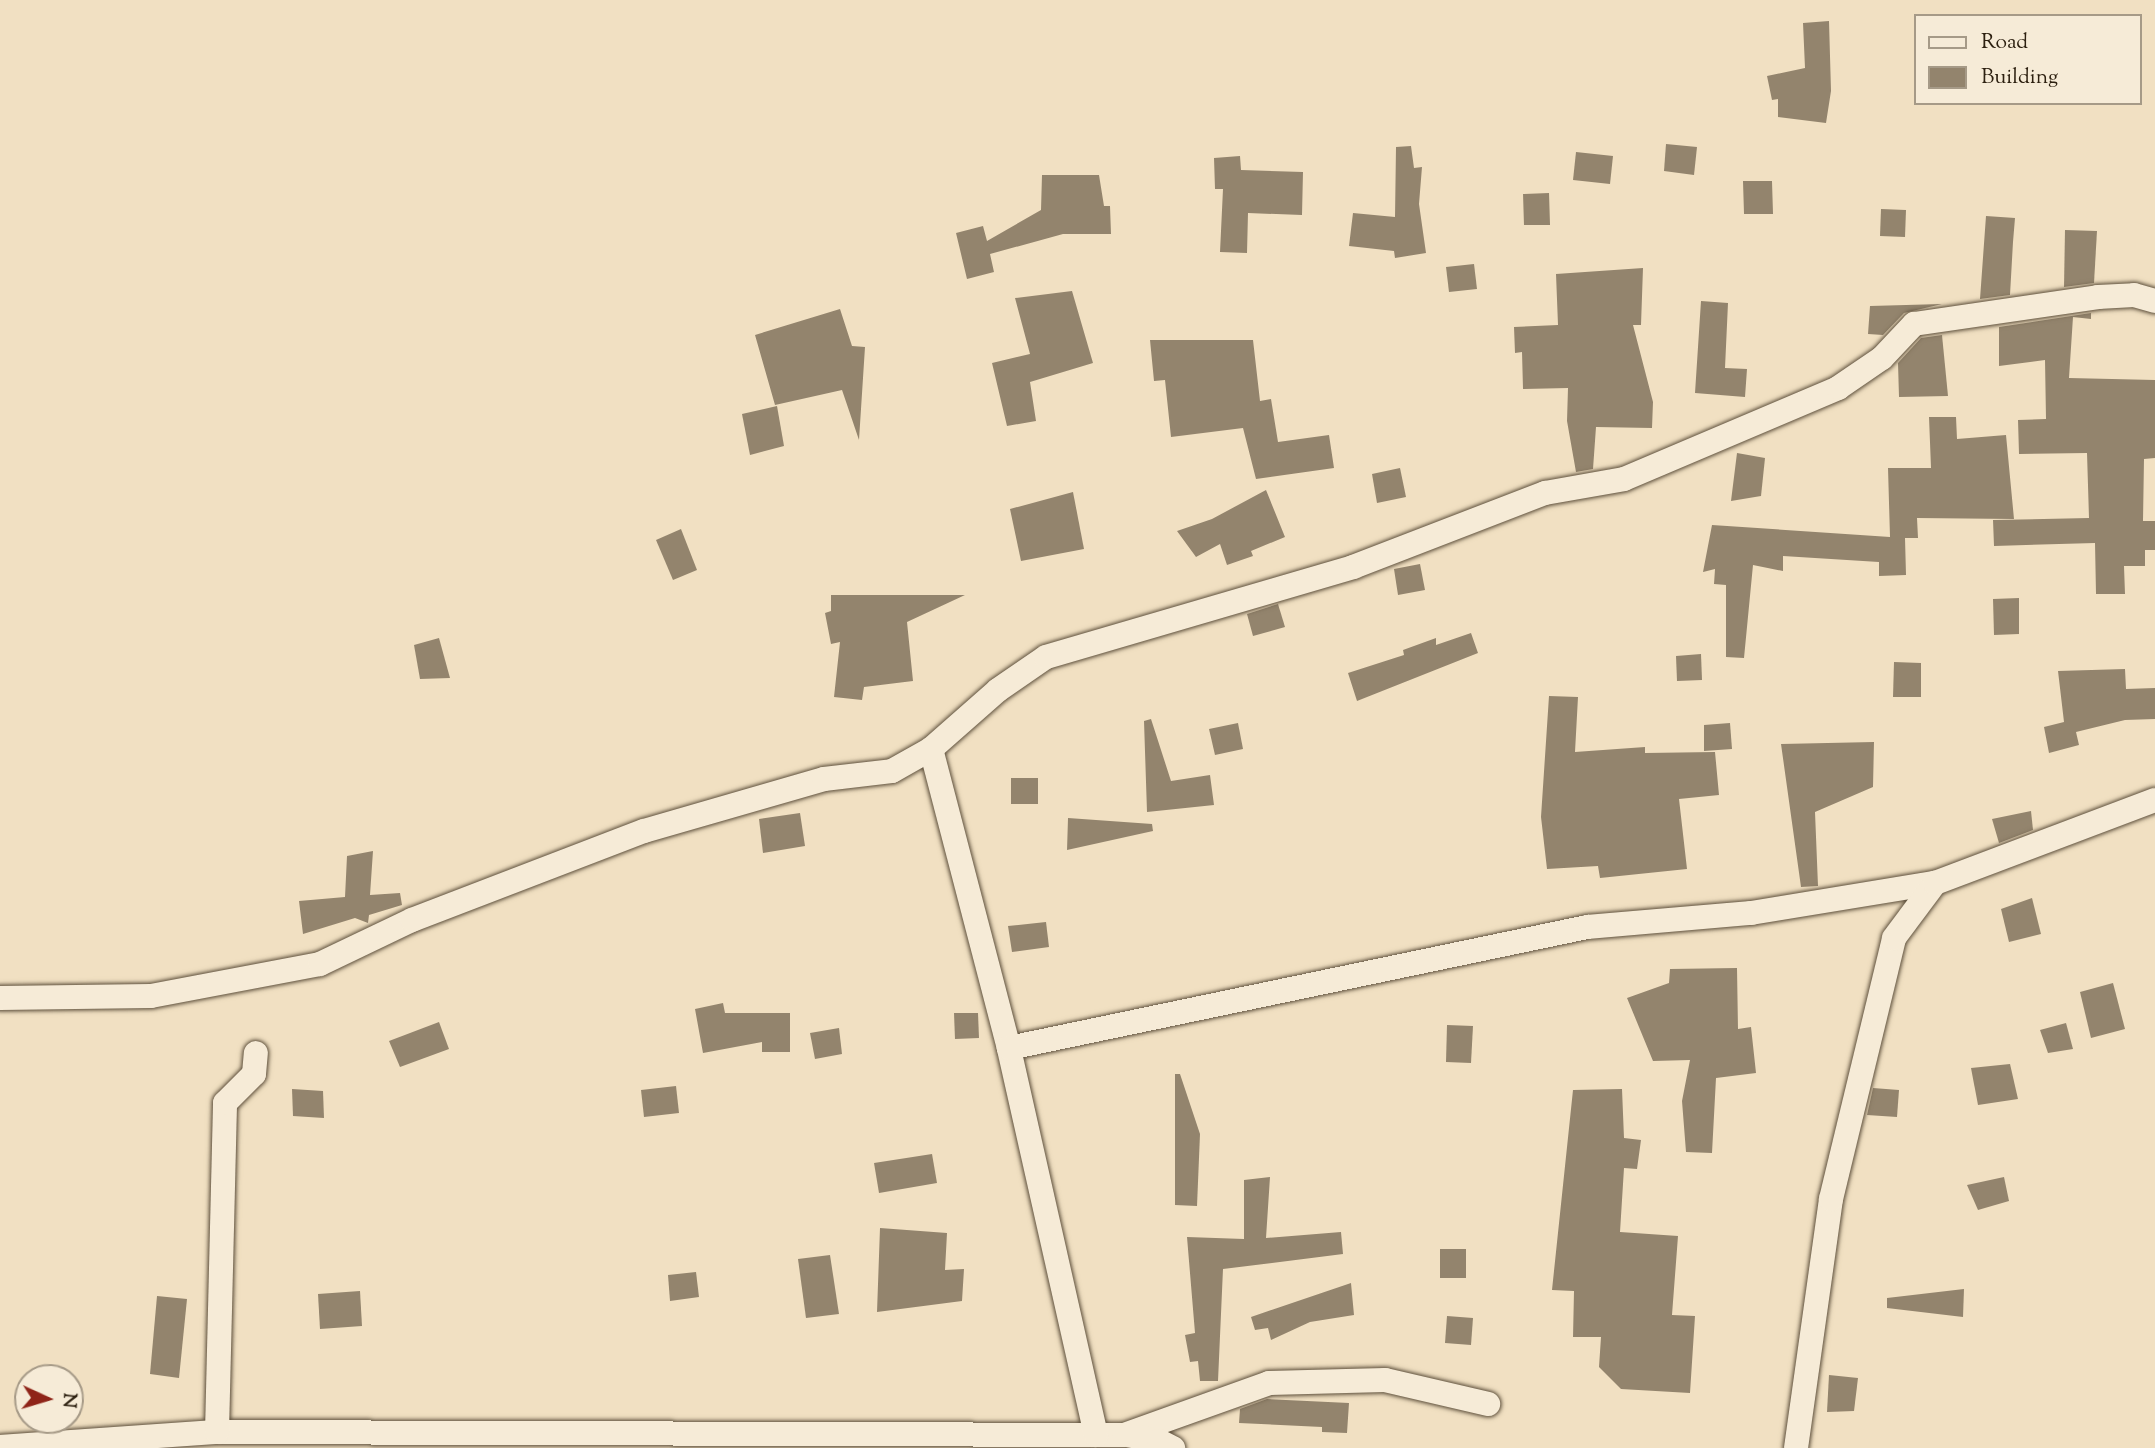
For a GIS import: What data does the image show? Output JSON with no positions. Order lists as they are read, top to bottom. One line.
{"legend":["Road","Building"],"north":"right"}
